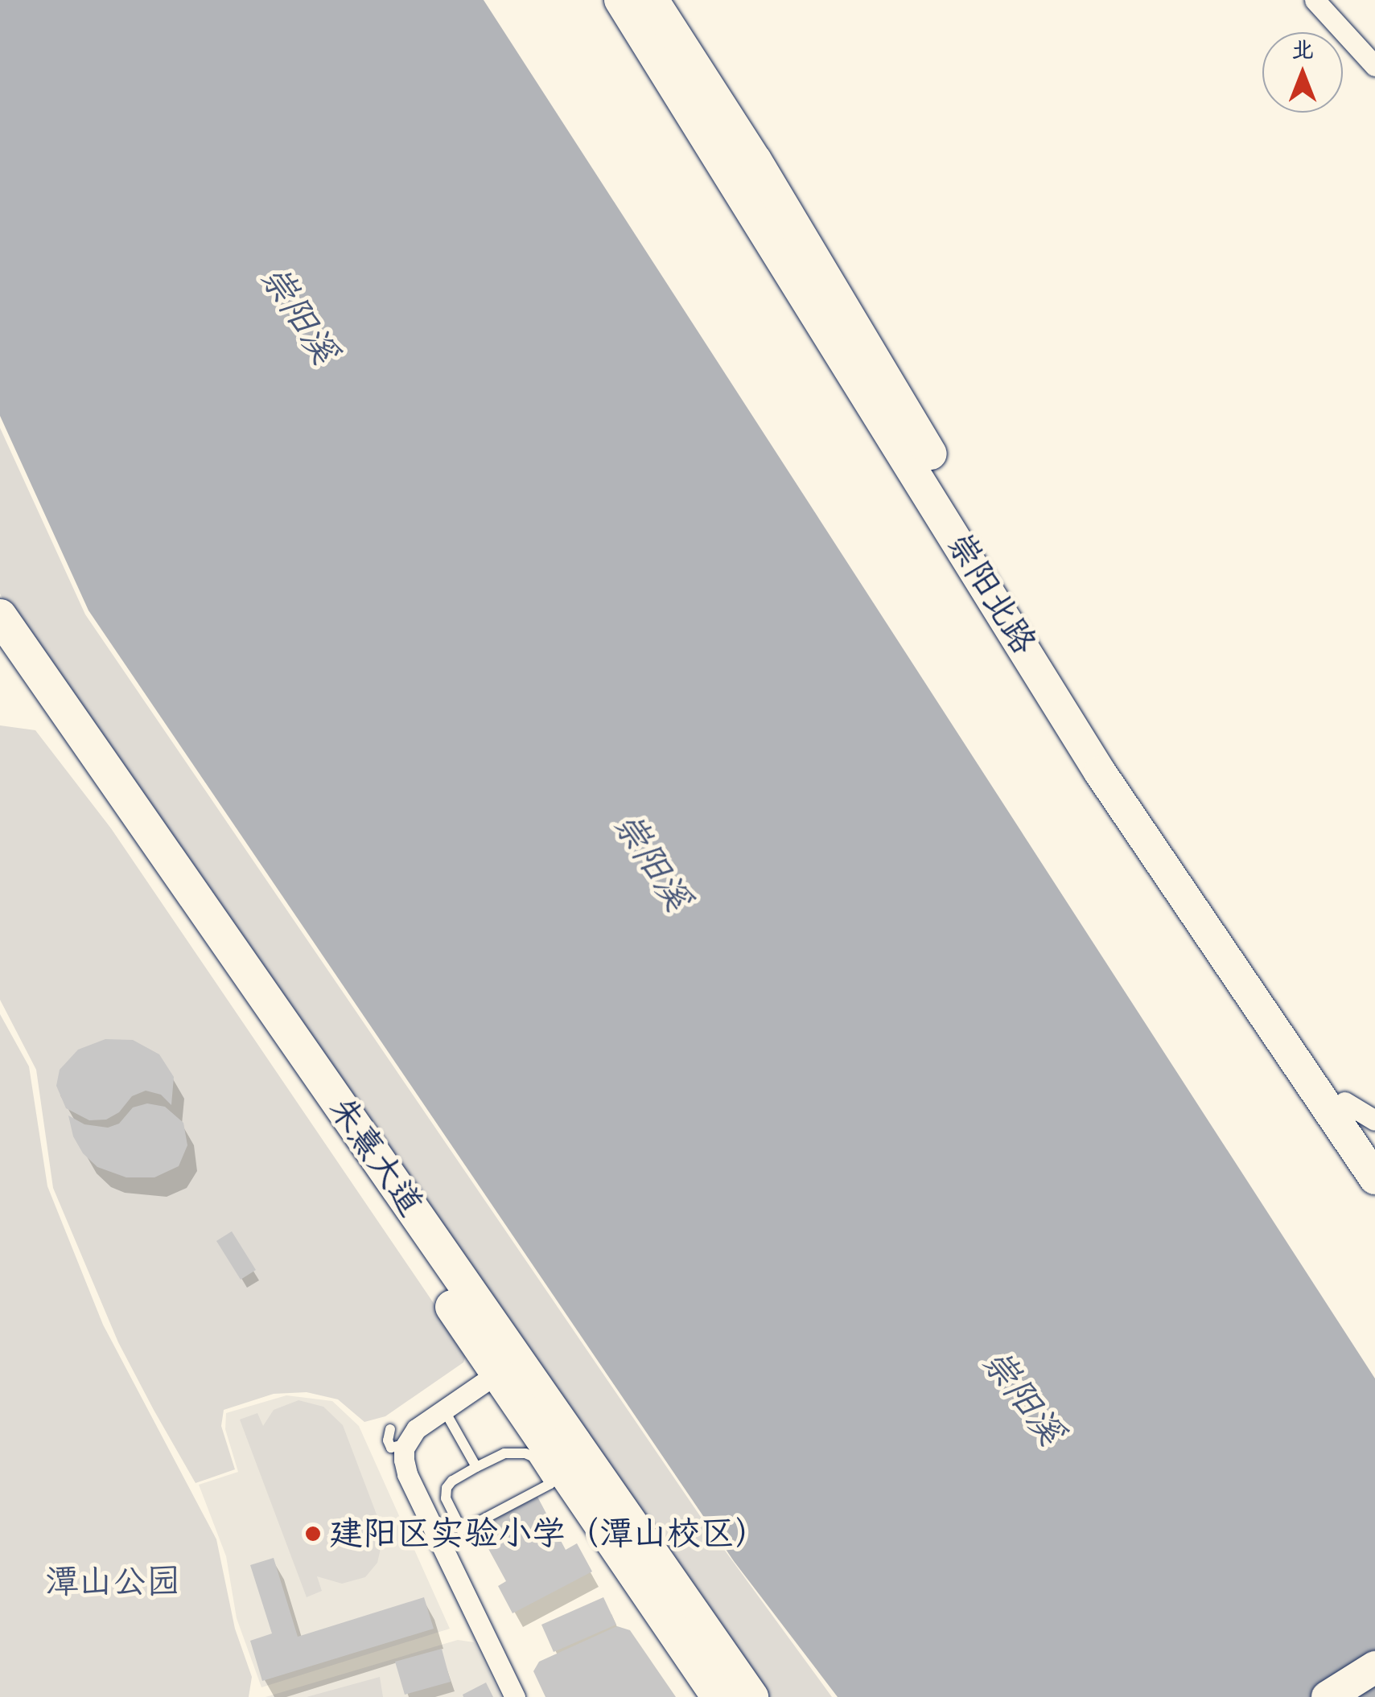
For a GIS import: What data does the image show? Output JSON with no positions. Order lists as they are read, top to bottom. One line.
{"streets":{"highway":["朱熹大道"],"main road":["崇阳北路"]},"water":["崇阳溪"],"parks":["潭山公园"],"places":["建阳区实验小学（潭山校区）"],"north":"top"}
